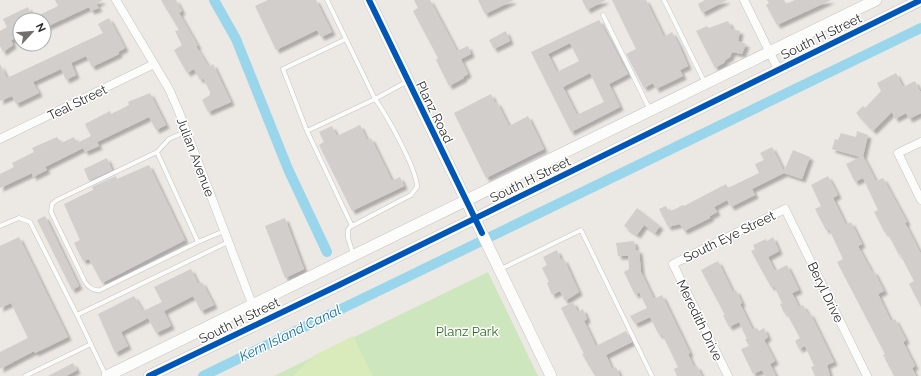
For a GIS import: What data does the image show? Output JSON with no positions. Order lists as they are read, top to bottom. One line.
{"streets":{"street":["South H Street","Teal Street","Planz Road","Julian Avenue","South Eye Street","Beryl Drive","Meredith Drive"]},"crossings":[["South H Street","Planz Road"],["South H Street","Julian Avenue"],["Teal Street","Julian Avenue"],["South Eye Street","Beryl Drive"],["South Eye Street","Meredith Drive"]],"water":["Kern Island Canal"],"parks":["Planz Park"],"north":"top right"}
